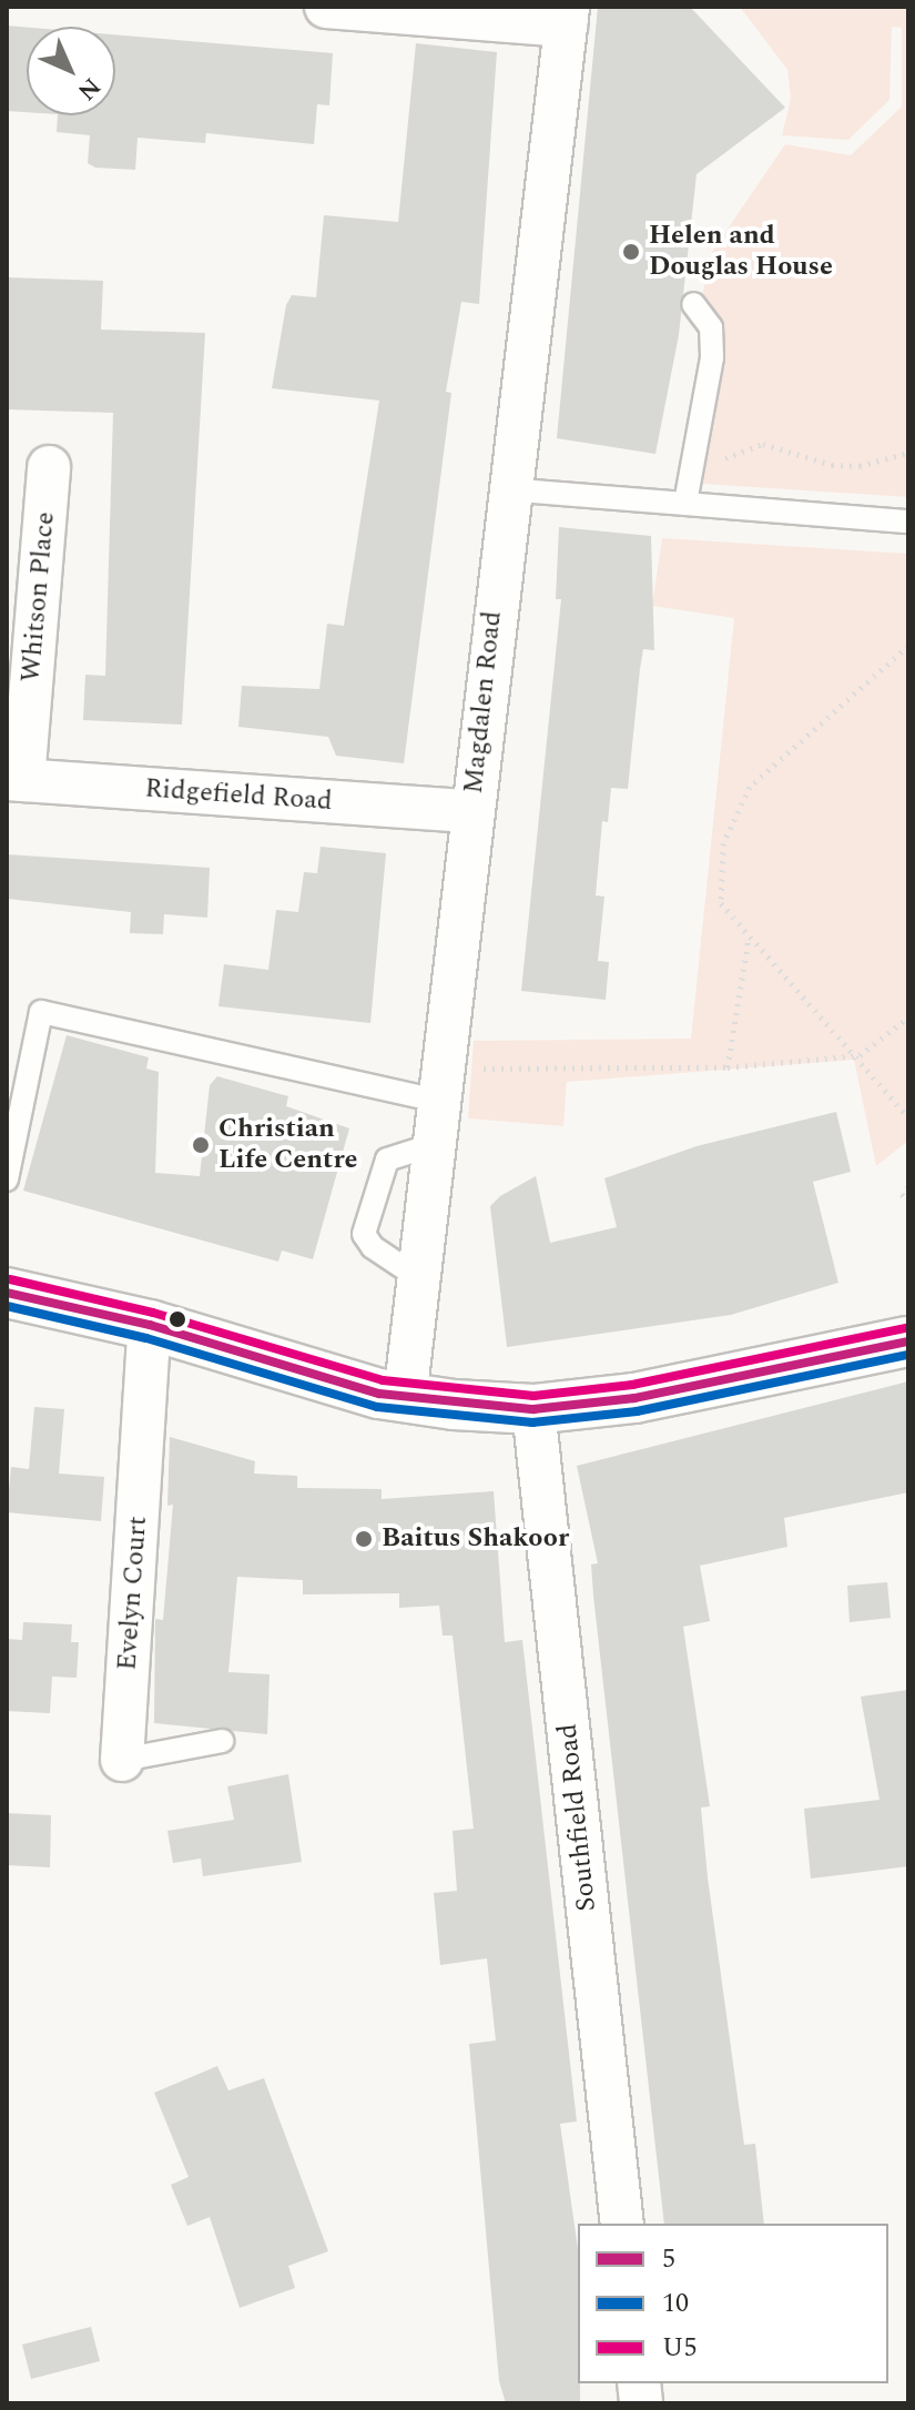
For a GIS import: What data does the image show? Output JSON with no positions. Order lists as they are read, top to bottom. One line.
{"streets":{"street":["Whitson Place","Magdalen Road","Ridgefield Road","Evelyn Court","Southfield Road"]},"crossings":[["Whitson Place","Ridgefield Road"],["Magdalen Road","Ridgefield Road"]],"places":["Helen and Douglas House","Christian Life Centre","Baitus Shakoor"],"lines":["transit line U5","transit line 5","transit line 10"],"legend":["5","10","U5"],"north":"bottom right"}
